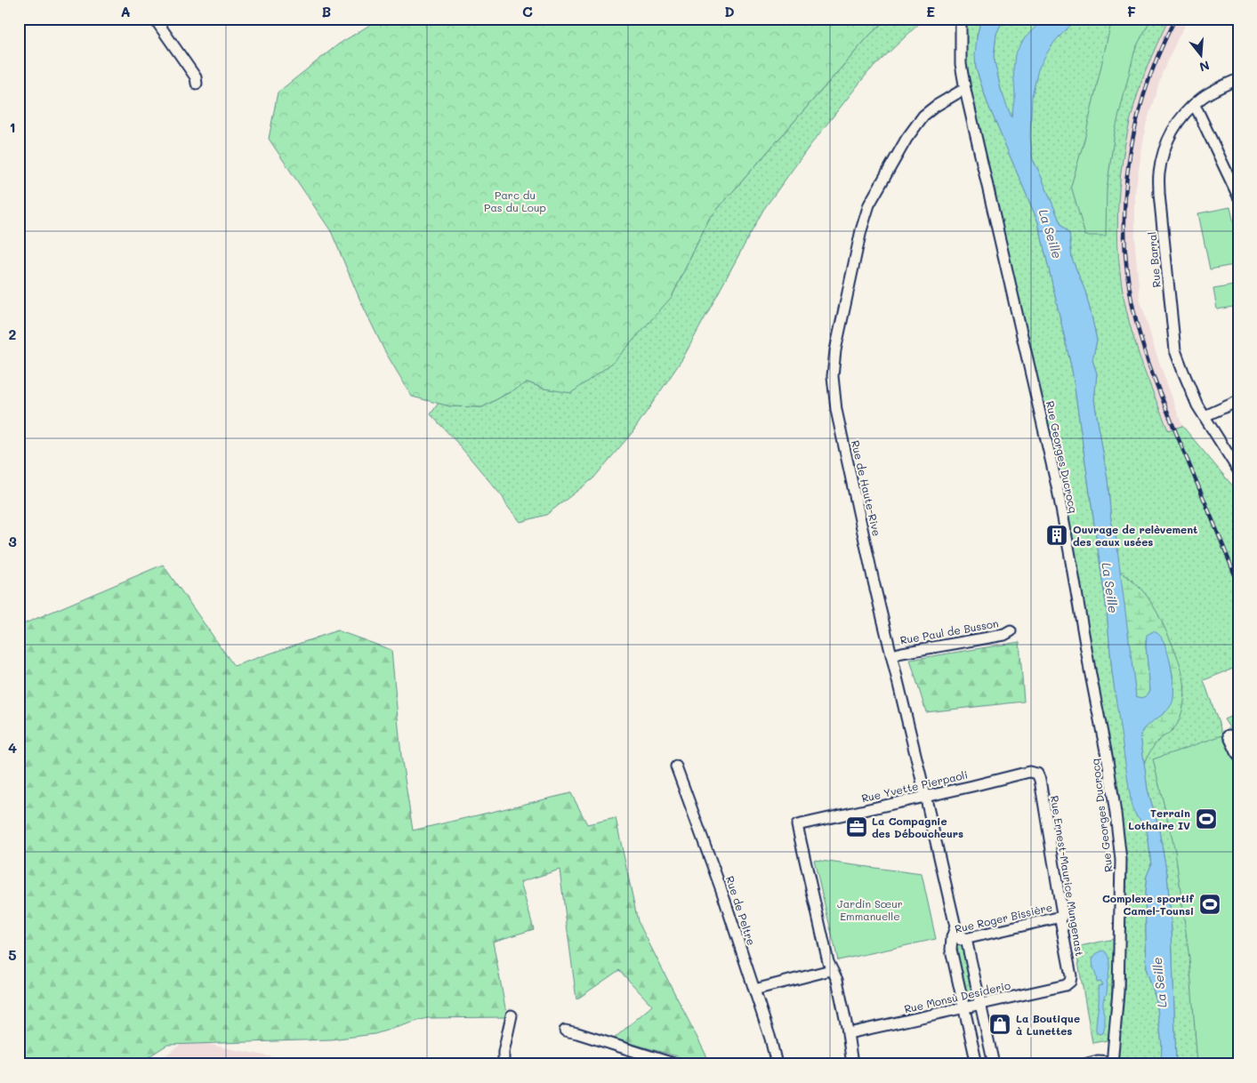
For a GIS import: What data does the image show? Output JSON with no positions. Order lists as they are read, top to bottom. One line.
{"streets":{"street":["Rue Barral","Rue Georges Ducrocq","Rue de Haute-Rive","Rue Paul de Busson","Rue Yvette Pierpaoli","Rue Ernest-Maurice Mungenast","Rue de Peltre","Rue Roger Bissière","Rue Monsù Desiderio"]},"crossings":[["Rue Georges Ducrocq","Rue de Haute-Rive"],["Rue de Haute-Rive","Rue Paul de Busson"],["Rue de Haute-Rive","Rue Yvette Pierpaoli"],["Rue de Haute-Rive","Rue Roger Bissière"],["Rue de Haute-Rive","Rue Monsù Desiderio"],["Rue Yvette Pierpaoli","Rue Ernest-Maurice Mungenast"],["Rue Ernest-Maurice Mungenast","Rue Roger Bissière"],["Rue Ernest-Maurice Mungenast","Rue Monsù Desiderio"]],"water":["La Seille"],"parks":["Parc du Pas du Loup","Jardin Sœur Emmanuelle"],"places":{"building":["Ouvrage de relèvement des eaux usées"],"sports":["Terrain Lothaire IV","Complexe sportif Camel-Tounsi"],"office":["La Compagnie des Déboucheurs"],"shop":["La Boutique à Lunettes"]},"north":"bottom","grid":{"columns":["A","B","C","D","E","F"],"rows":["1","2","3","4","5"]}}
